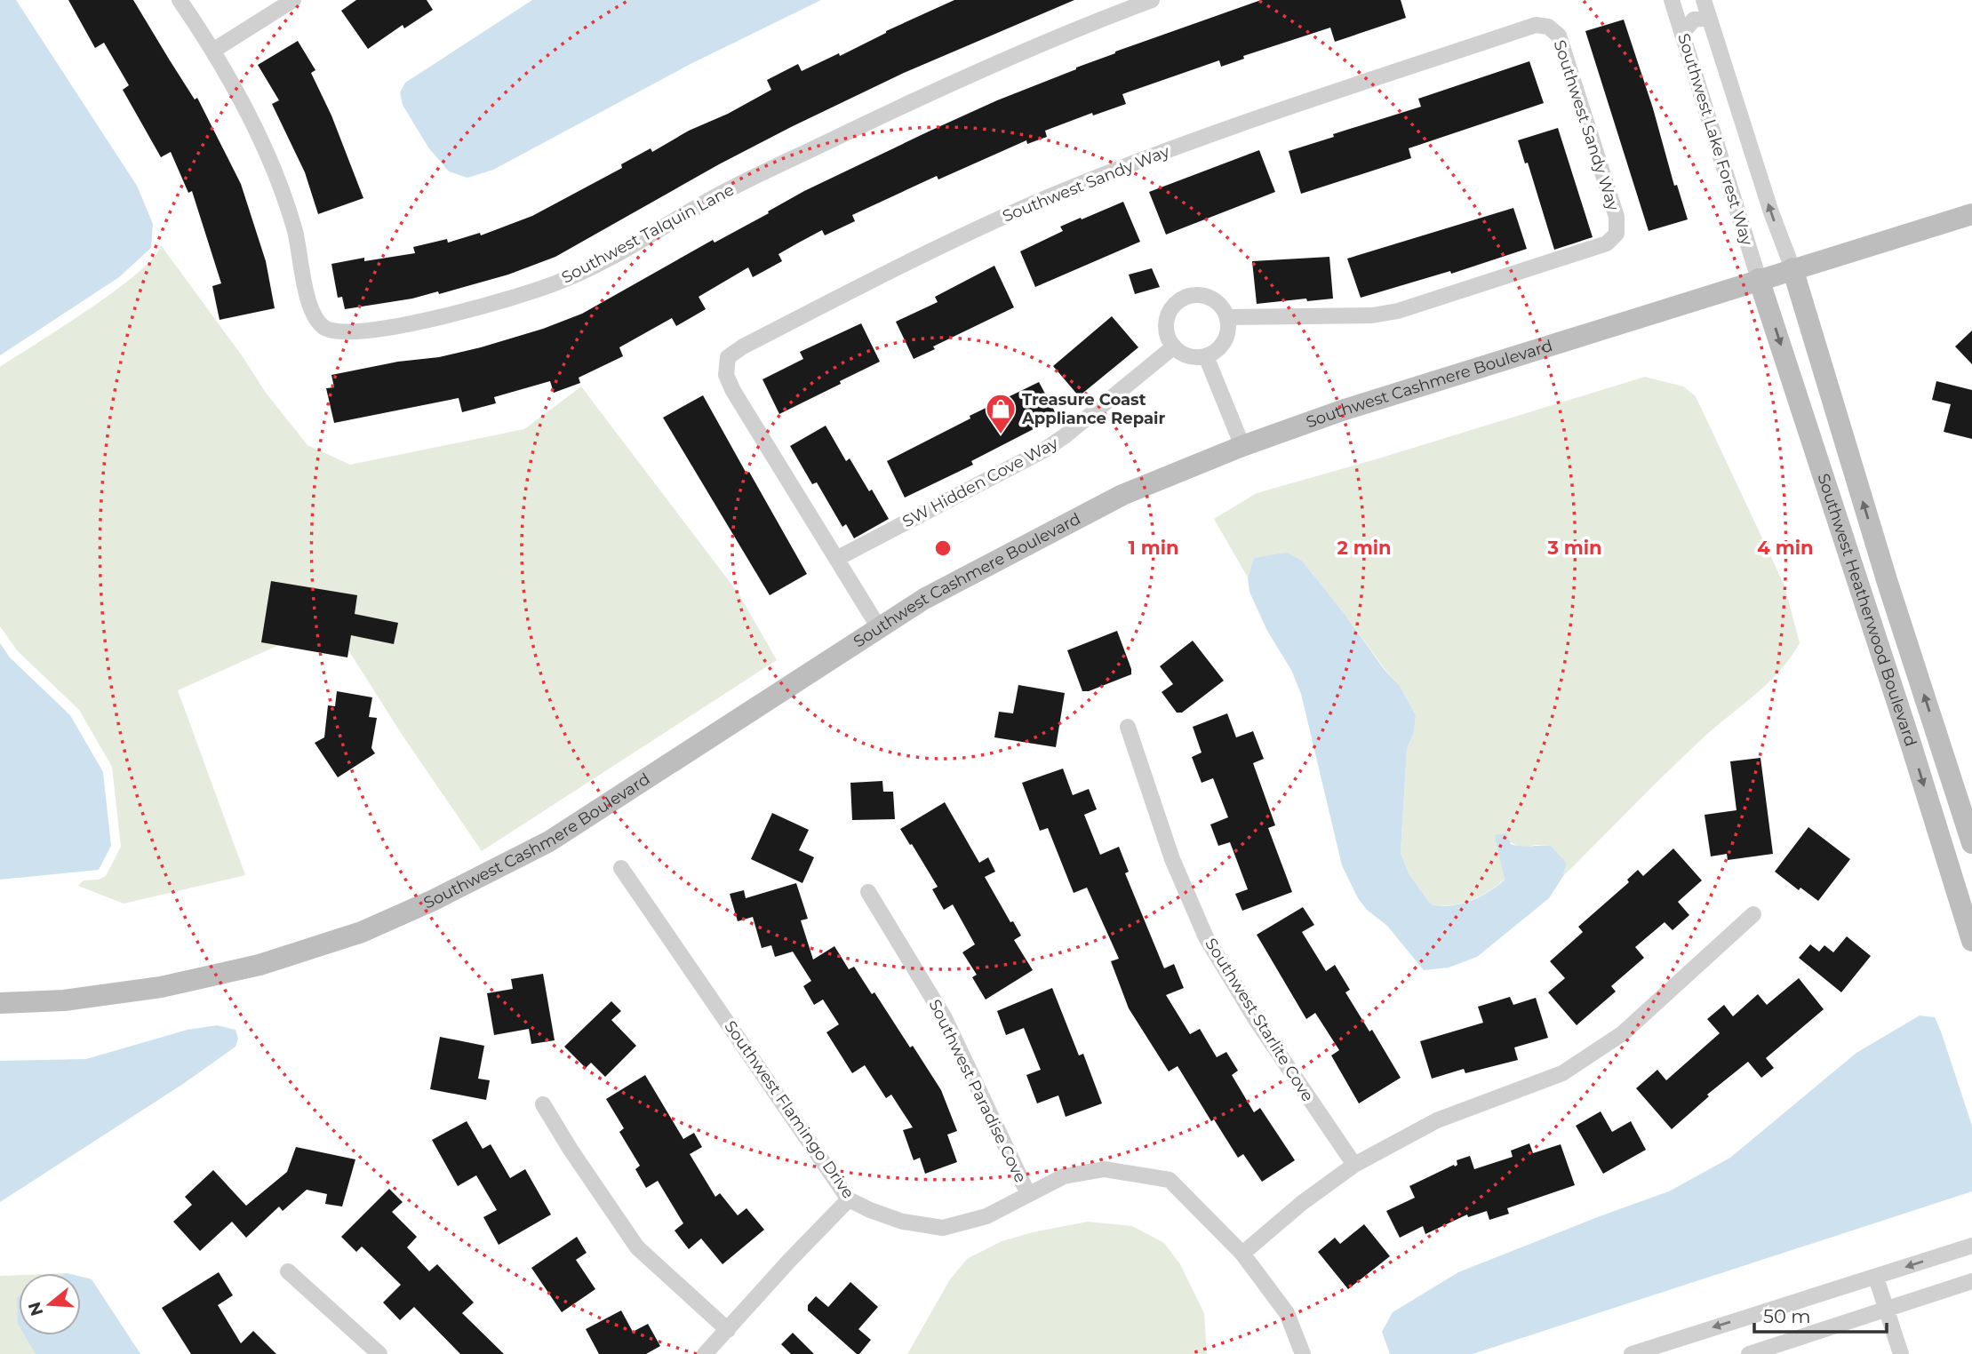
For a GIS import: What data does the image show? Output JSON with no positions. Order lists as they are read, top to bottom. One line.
{"streets":{"street":["Southwest Sandy Way","Southwest Lake Forest Way","Southwest Talquin Lane","Southwest Cashmere Boulevard","SW Hidden Cove Way","Southwest Heatherwood Boulevard","Southwest Starlite Cove","Southwest Paradise Cove","Southwest Flamingo Drive"]},"crossings":[["Southwest Sandy Way","Southwest Cashmere Boulevard"],["Southwest Sandy Way","SW Hidden Cove Way"],["Southwest Lake Forest Way","Southwest Cashmere Boulevard"],["Southwest Lake Forest Way","Southwest Heatherwood Boulevard"],["Southwest Cashmere Boulevard","Southwest Heatherwood Boulevard"],["Southwest Paradise Cove","Southwest Flamingo Drive"]],"places":{"shop":["Treasure Coast Appliance Repair"]},"scale_bar":"50 m","north":"left","rings":["1 min","2 min","3 min","4 min"]}
